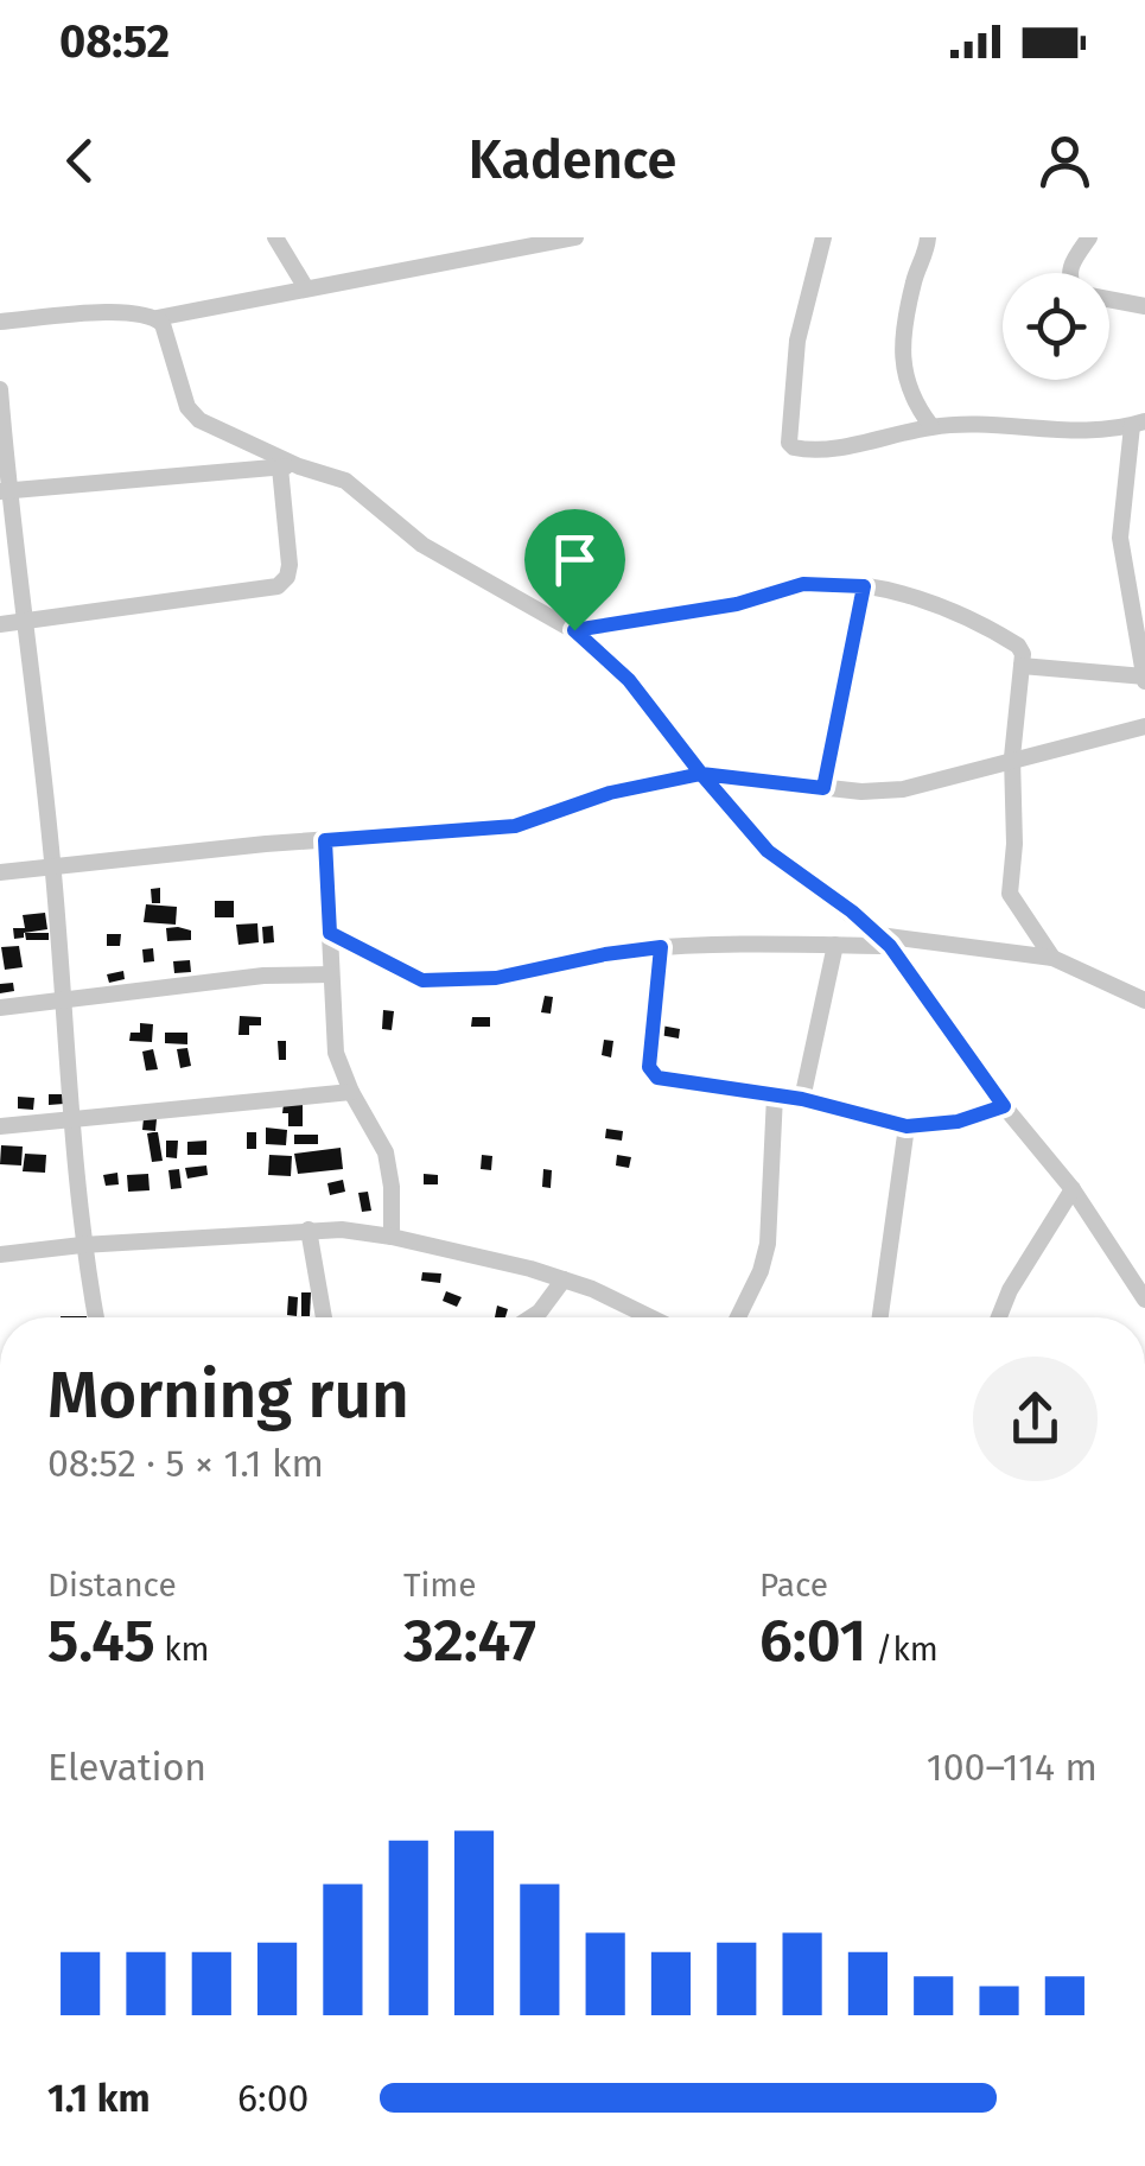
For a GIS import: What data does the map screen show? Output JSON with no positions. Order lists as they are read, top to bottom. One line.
{"page":{"status":"08:52","header":"Kadence","heading":["Morning run","08:52 · 5 × 1.1 km"],"stats":[["Distance","5.45 km"],["Time","32:47"],["Pace","6:01 /km"]],"chart":["Elevation","100–114 m"],"list":[{"name":"1.1 km","note":"6:00"}]}}
